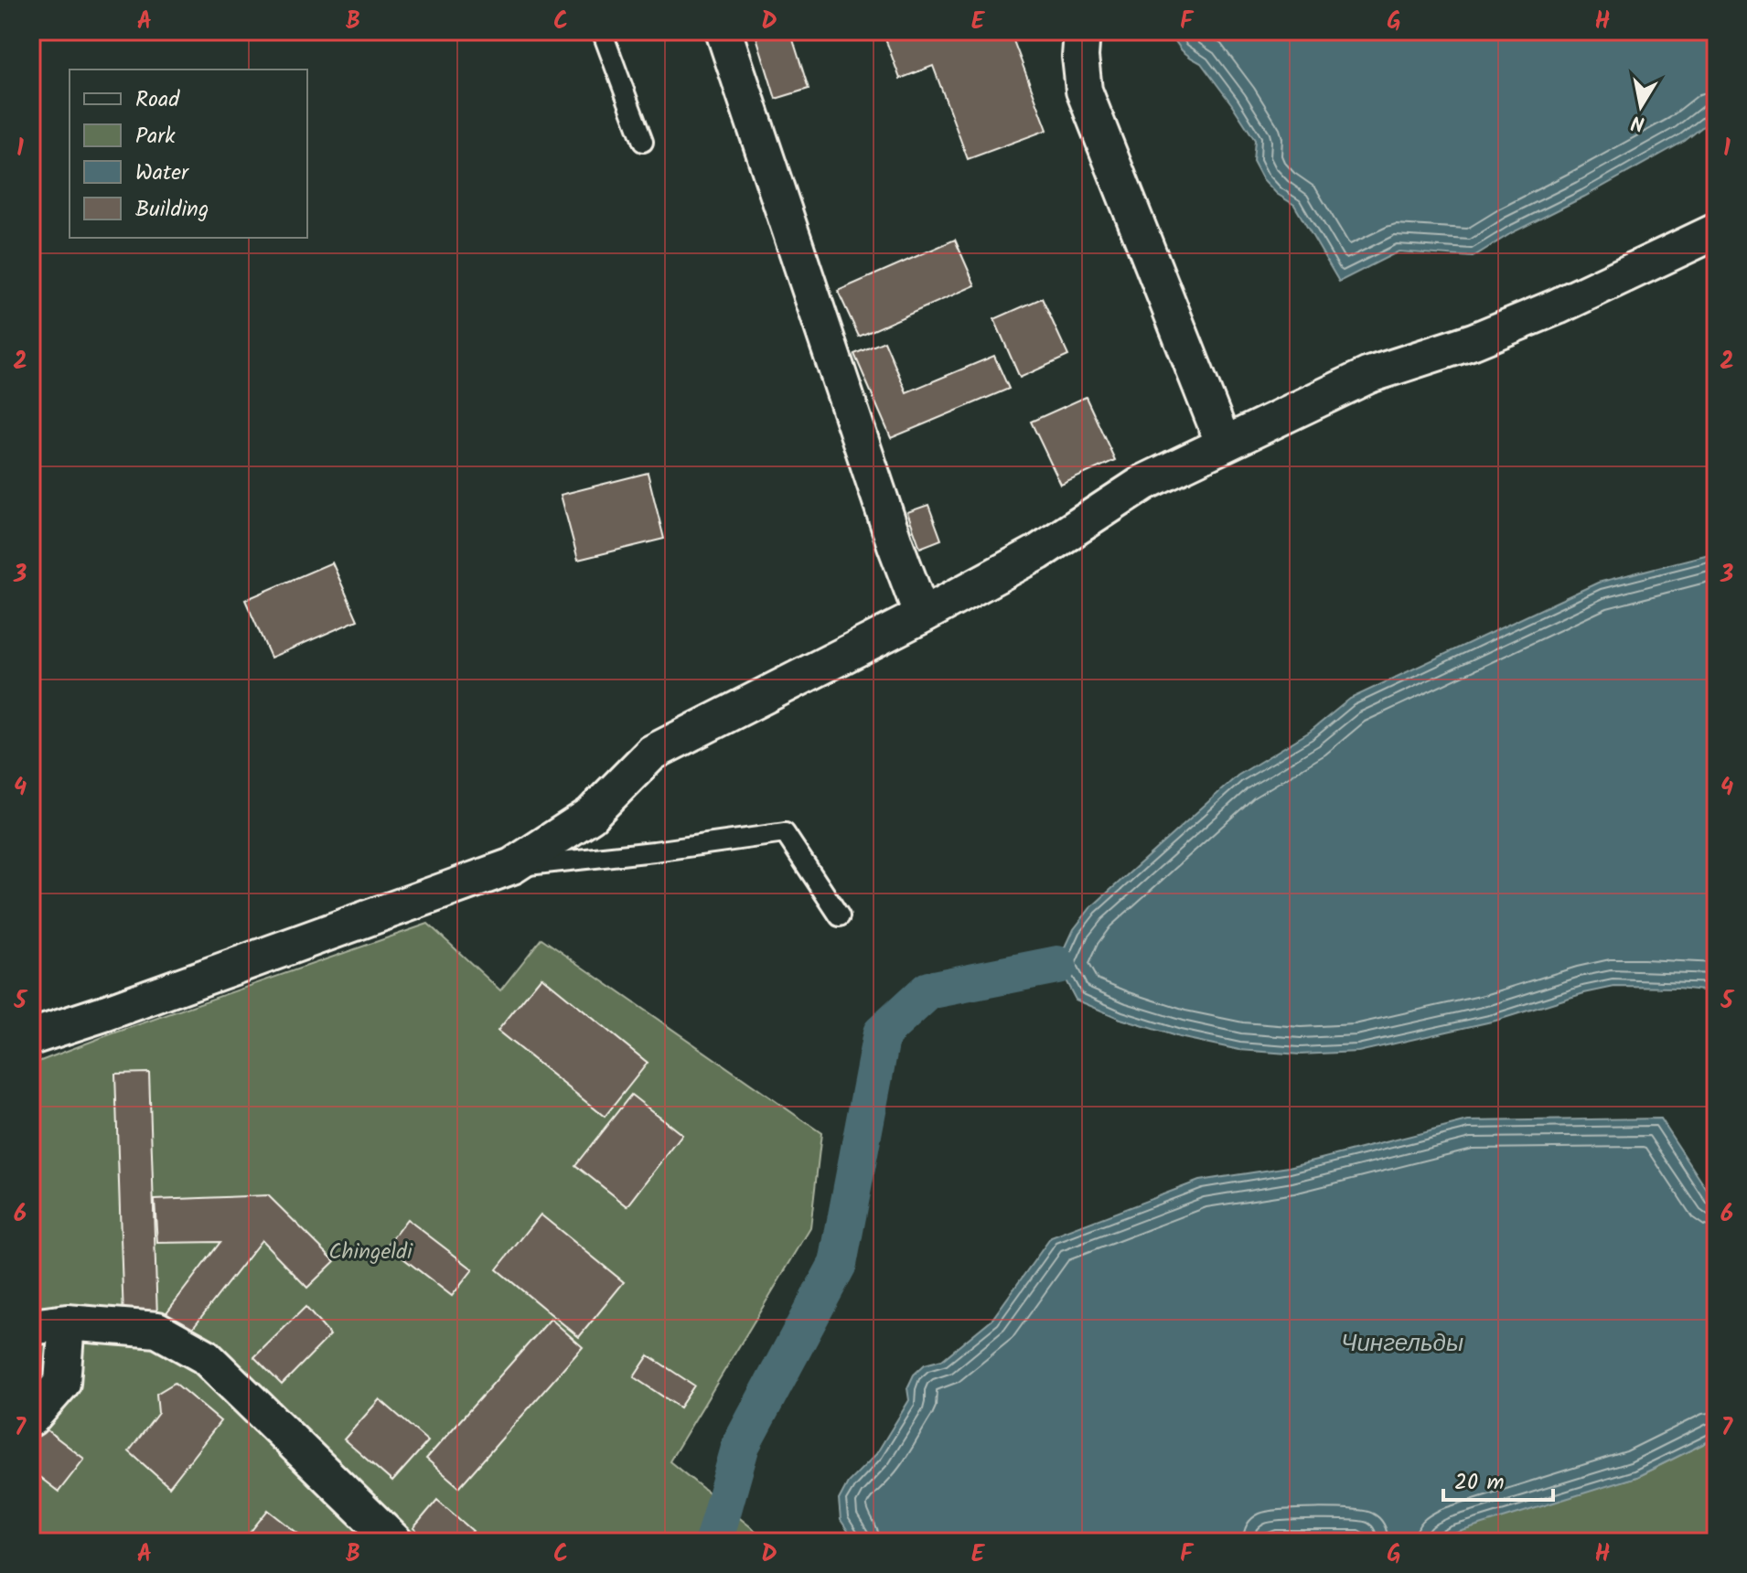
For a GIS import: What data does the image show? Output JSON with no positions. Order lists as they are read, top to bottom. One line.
{"water":["Чингельды"],"parks":["Chingeldi"],"legend":["Road","Park","Water","Building"],"scale_bar":"20 m","north":"bottom","grid":{"columns":["A","B","C","D","E","F","G","H"],"rows":["1","2","3","4","5","6","7"]}}
